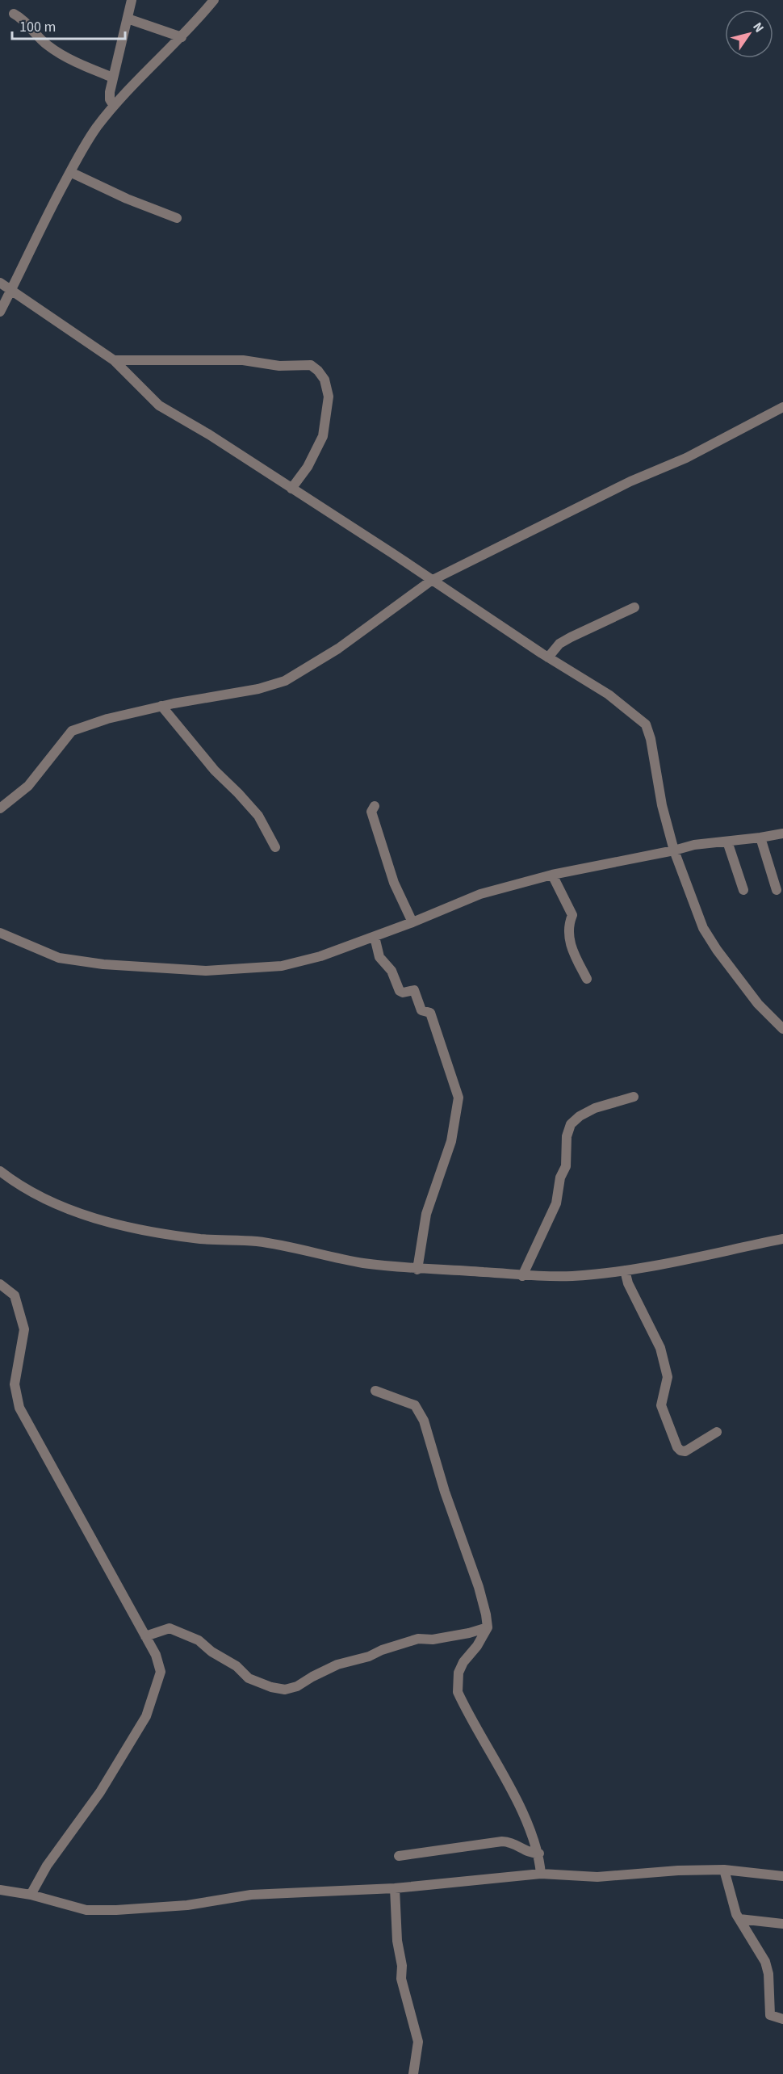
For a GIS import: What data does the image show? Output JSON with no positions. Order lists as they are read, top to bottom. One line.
{"scale_bar":"100 m","north":"top right"}
